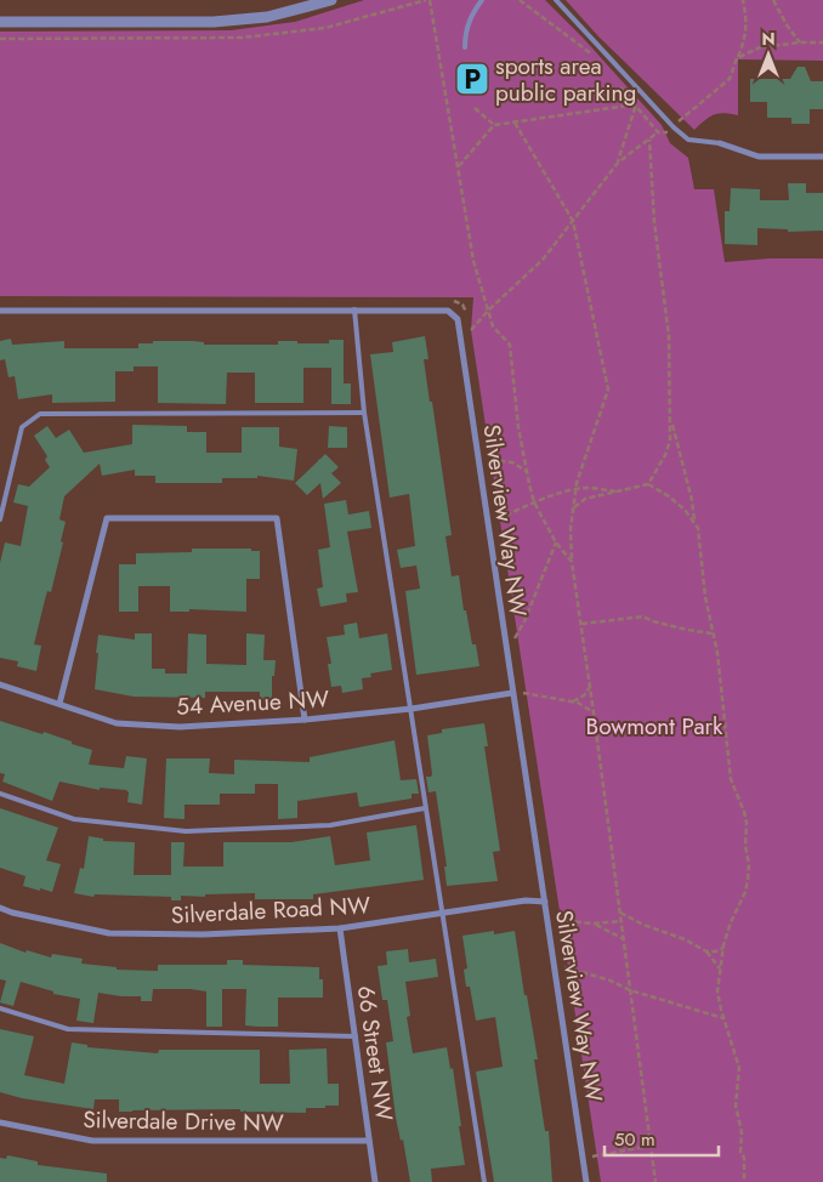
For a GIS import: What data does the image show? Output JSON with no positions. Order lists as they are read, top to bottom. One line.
{"streets":{"street":["Silverview Way NW","54 Avenue NW","Silverdale Road NW","66 Street NW","Silverdale Drive NW"]},"crossings":[["Silverview Way NW","54 Avenue NW"],["Silverview Way NW","Silverdale Road NW"],["Silverdale Road NW","66 Street NW"],["66 Street NW","Silverdale Drive NW"]],"parks":["Bowmont Park"],"places":{"parking":["sports area public parking"]},"scale_bar":"50 m","north":"top"}
